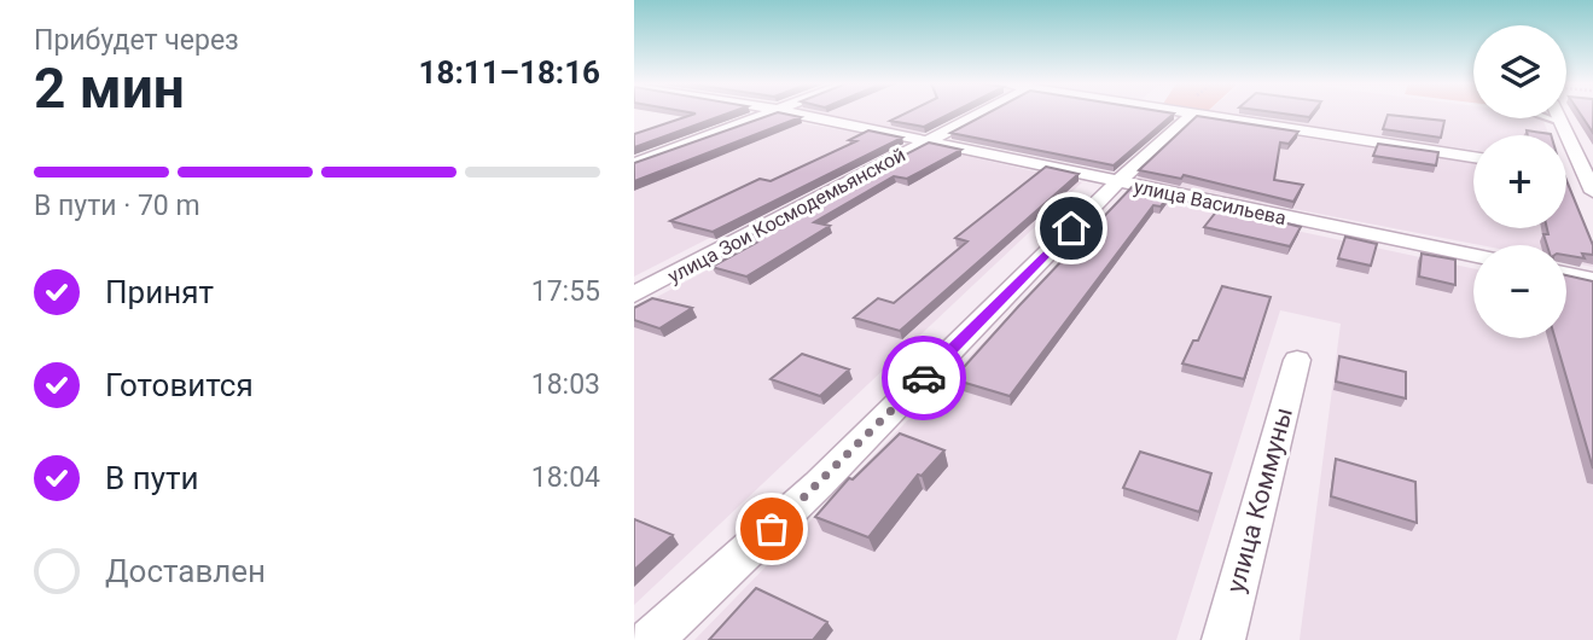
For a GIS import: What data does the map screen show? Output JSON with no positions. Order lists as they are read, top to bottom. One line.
{"streets":{"street":["улица Васильева","улица Зои Космодемьянской","улица Коммуны"]},"crossings":[["улица Васильева","улица Зои Космодемьянской"]],"page":{"heading":["2 мин","Прибудет через","18:11–18:16"],"map_buttons":["+","−"],"bar":"В пути · 70 m","list":[["Принят","17:55"],["Готовится","18:03"],["В пути","18:04"],"Доставлен"]}}
